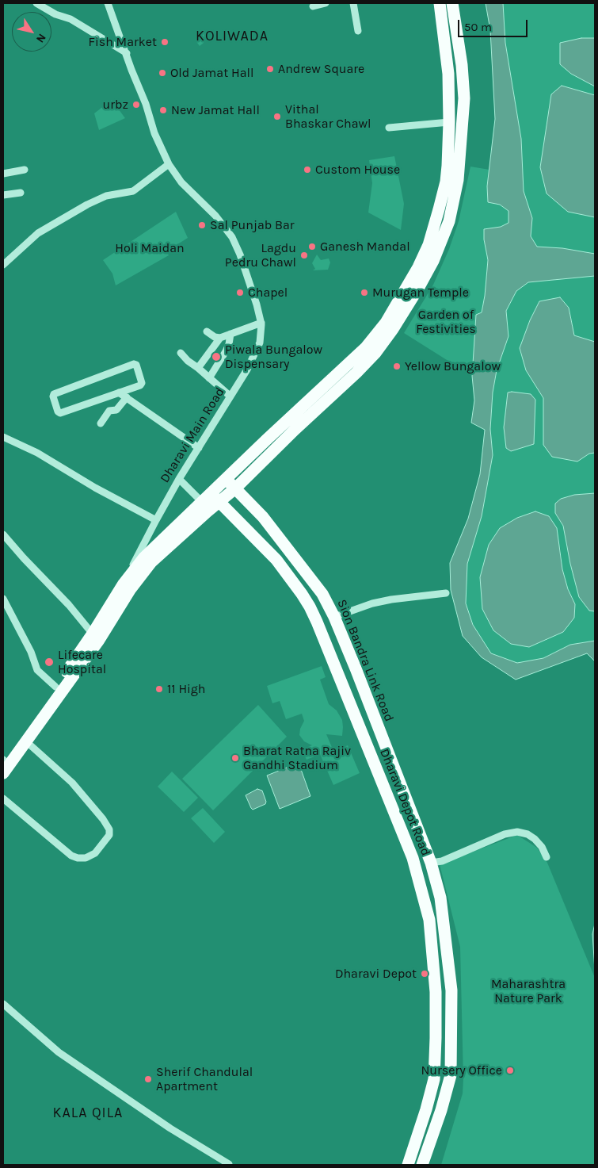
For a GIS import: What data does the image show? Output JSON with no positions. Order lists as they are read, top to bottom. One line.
{"streets":{"main road":["Sion Bandra Link Road","Dharavi Depot Road"],"street":["Dharavi Main Road"]},"districts":["KOLIWADA","KALA QILA"],"parks":["Holi Maidan","Garden of Festivities","Maharashtra Nature Park"],"places":["Fish Market","Andrew Square","Old Jamat Hall","urbz","New Jamat Hall","Vithal Bhaskar Chawl","Custom House","Sal Punjab Bar","Ganesh Mandal","Lagdu Pedru Chawl","Chapel","Murugan Temple","Piwala Bungalow Dispensary","Yellow Bungalow","Lifecare Hospital","11 High","Bharat Ratna Rajiv Gandhi Stadium","Dharavi Depot","Nursery Office","Sherif Chandulal Apartment"],"scale_bar":"50 m","north":"bottom right"}
